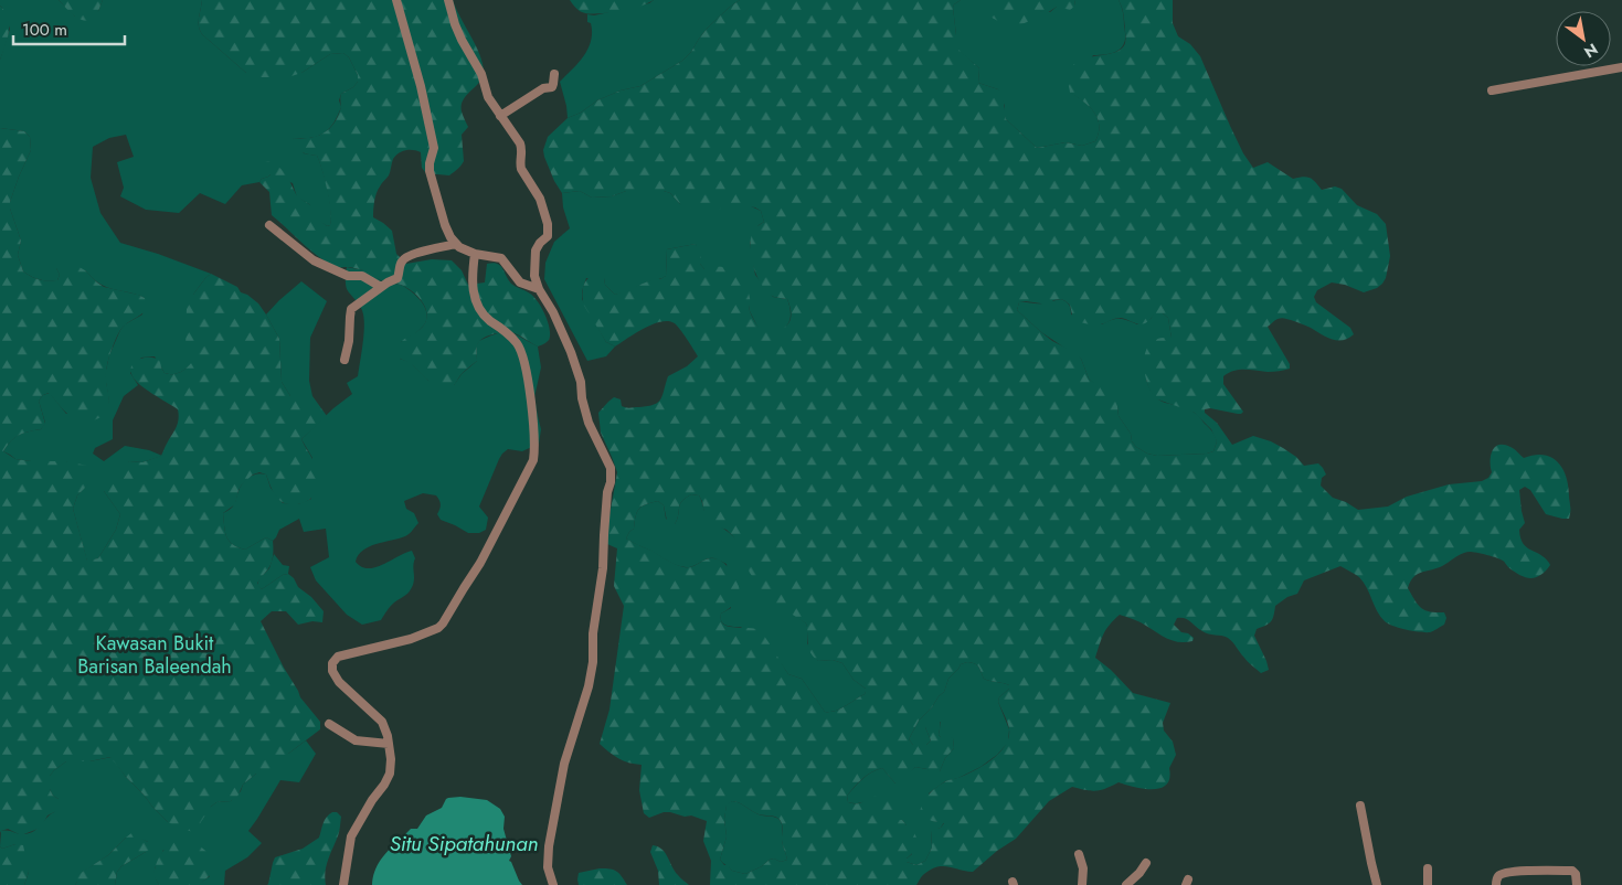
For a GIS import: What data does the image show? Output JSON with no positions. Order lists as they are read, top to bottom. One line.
{"water":["Situ Sipatahunan"],"parks":["Kawasan Bukit Barisan Baleendah"],"scale_bar":"100 m","north":"bottom right"}
